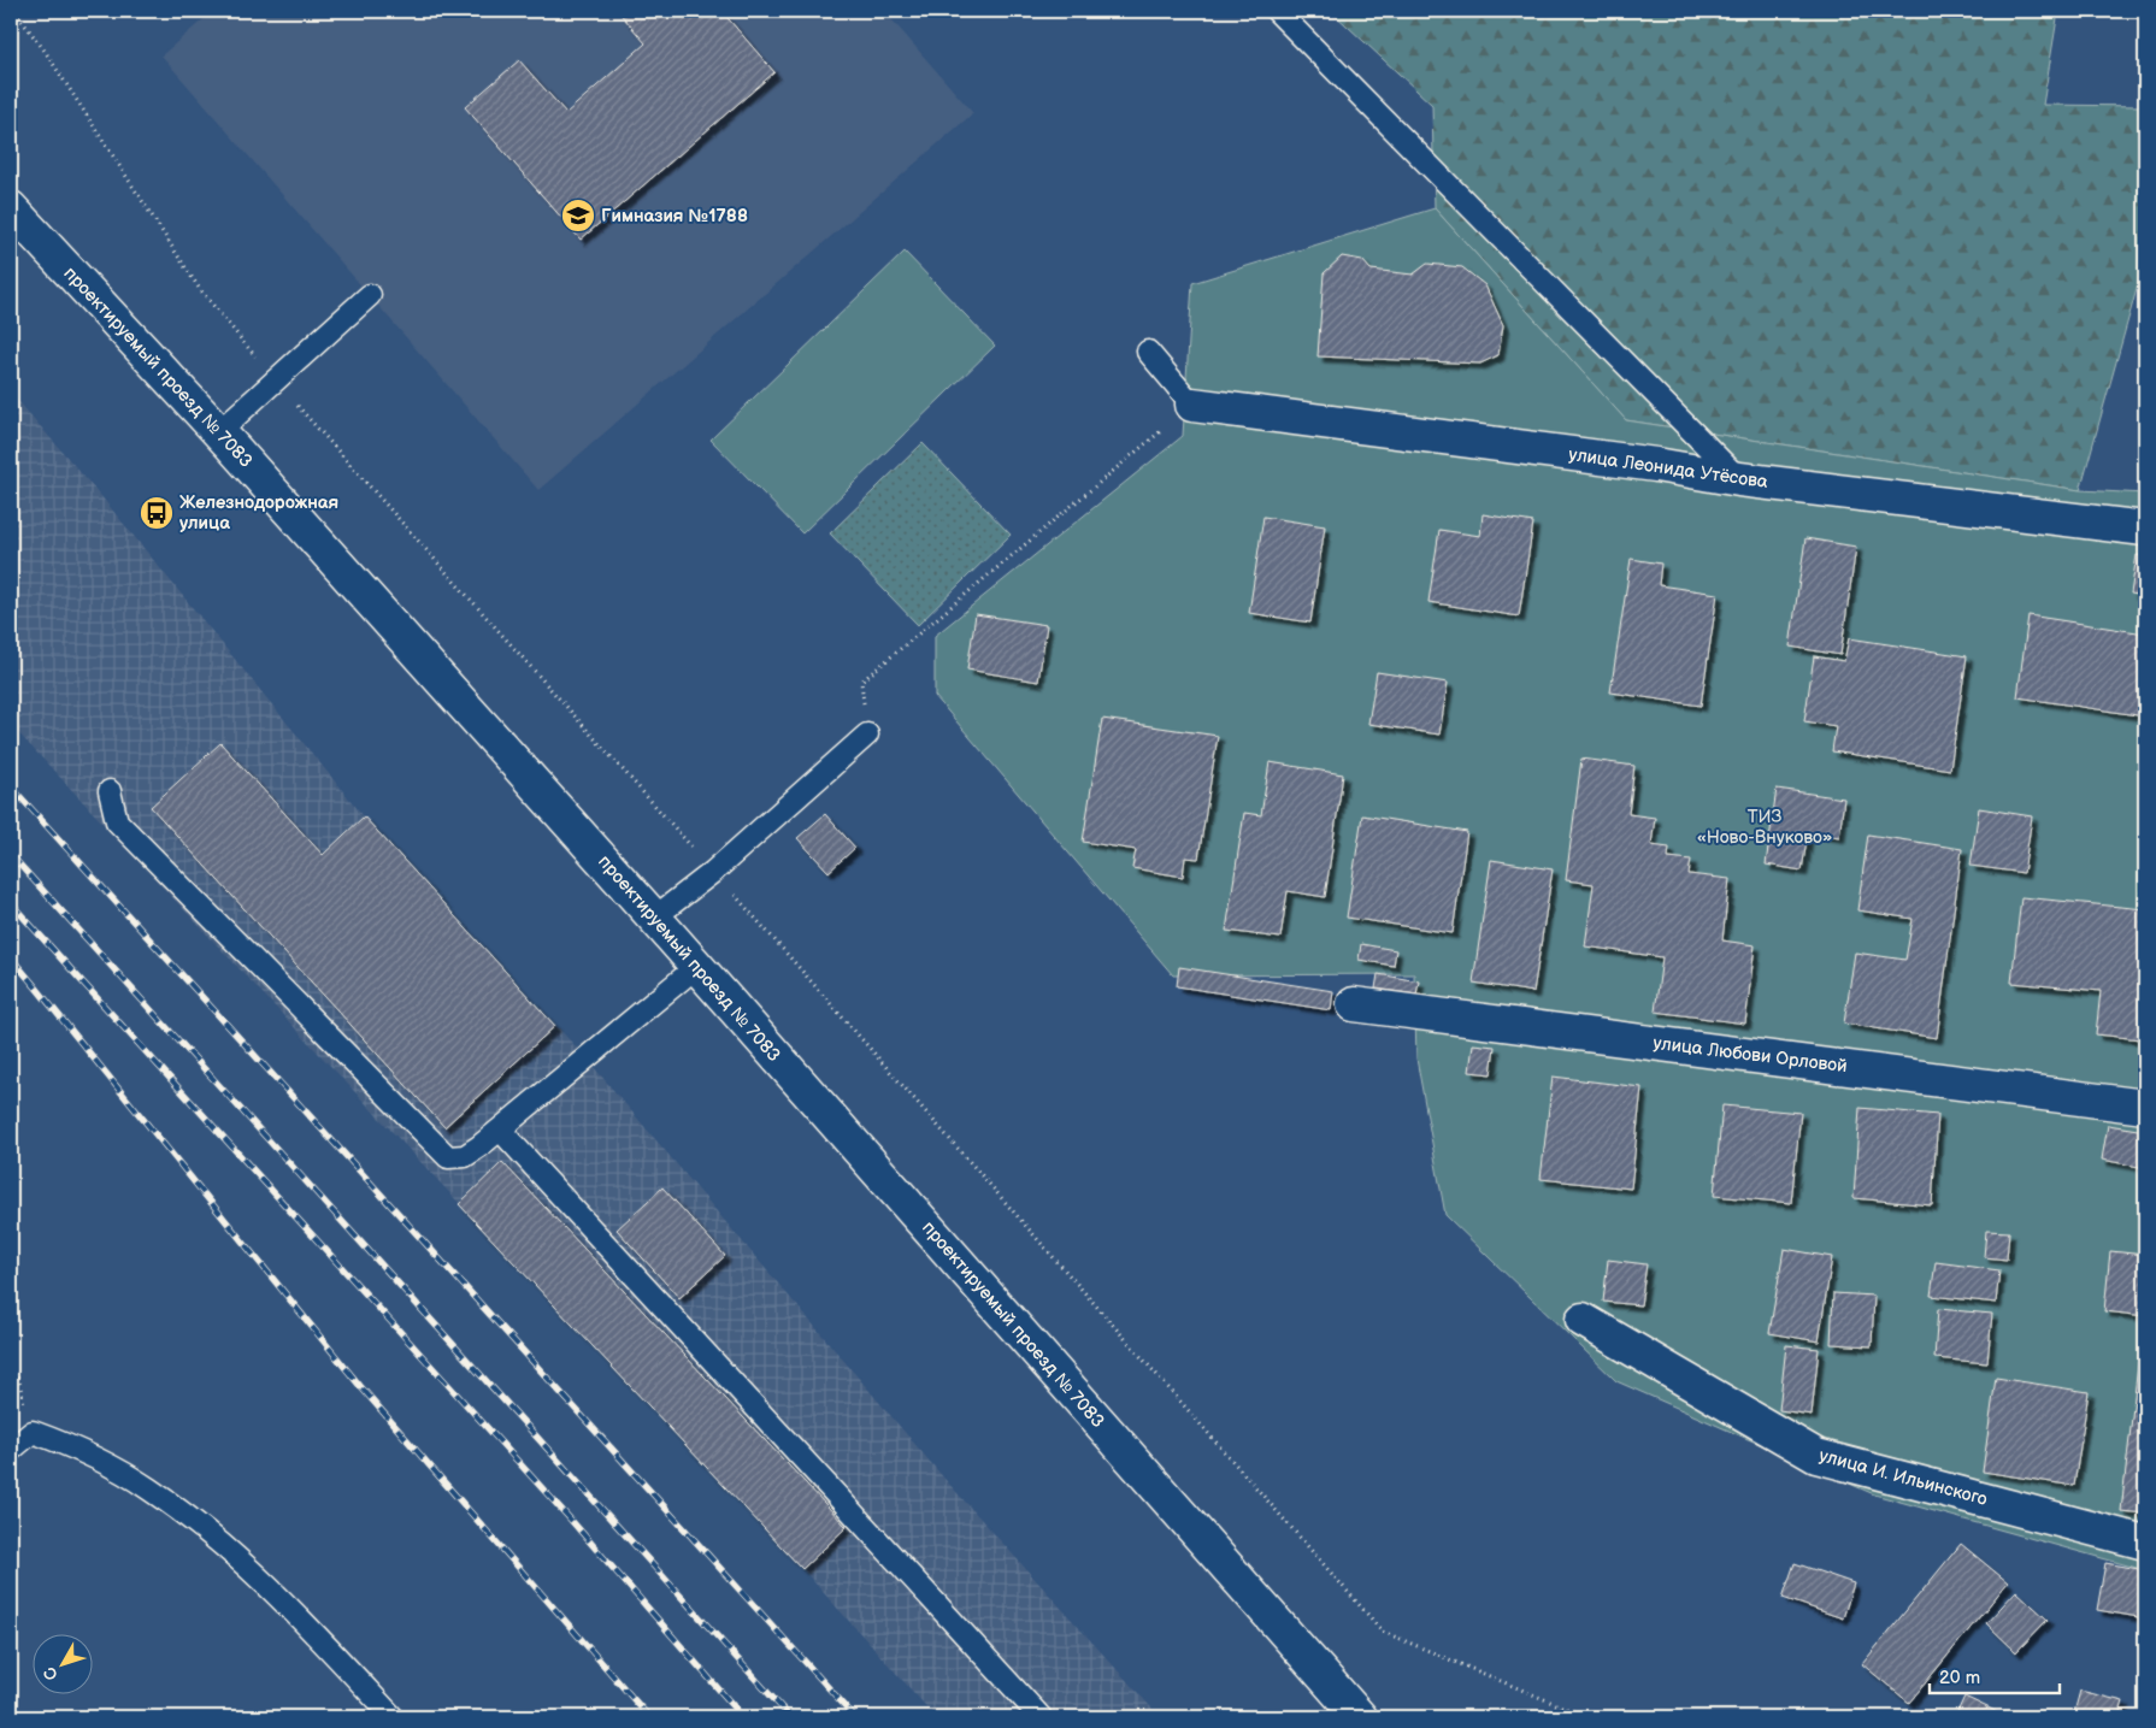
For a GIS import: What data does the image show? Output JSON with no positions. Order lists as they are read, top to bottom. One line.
{"streets":{"street":["проектируемый проезд № 7083","улица Леонида Утёсова","улица Любови Орловой","улица И. Ильинского"]},"parks":["ТИЗ «Ново-Внуково»"],"places":{"school or university":["Гимназия №1788"],"bus stop":["Железнодорожная улица"]},"scale_bar":"20 m","north":"bottom left"}
